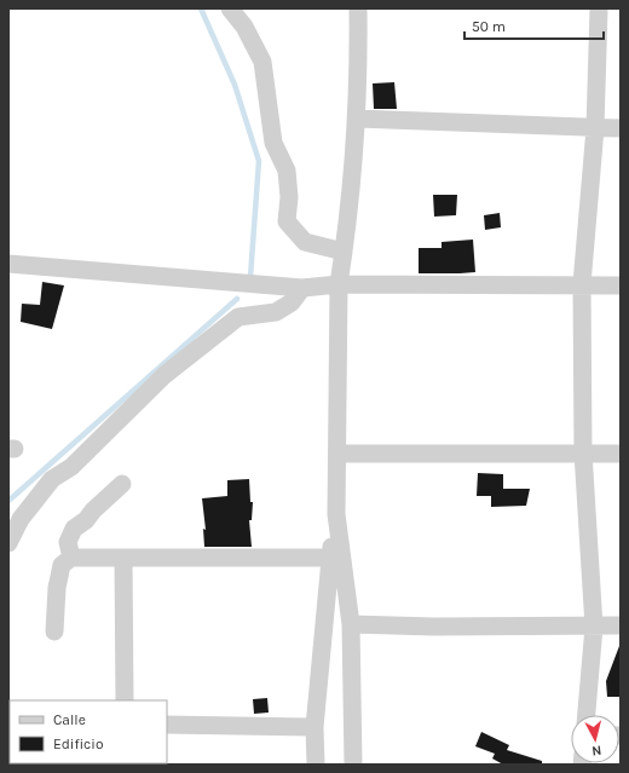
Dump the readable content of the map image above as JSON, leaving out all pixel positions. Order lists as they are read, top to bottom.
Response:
{
  "legend": ["Calle", "Edificio"],
  "scale_bar": "50 m",
  "north": "bottom"
}
